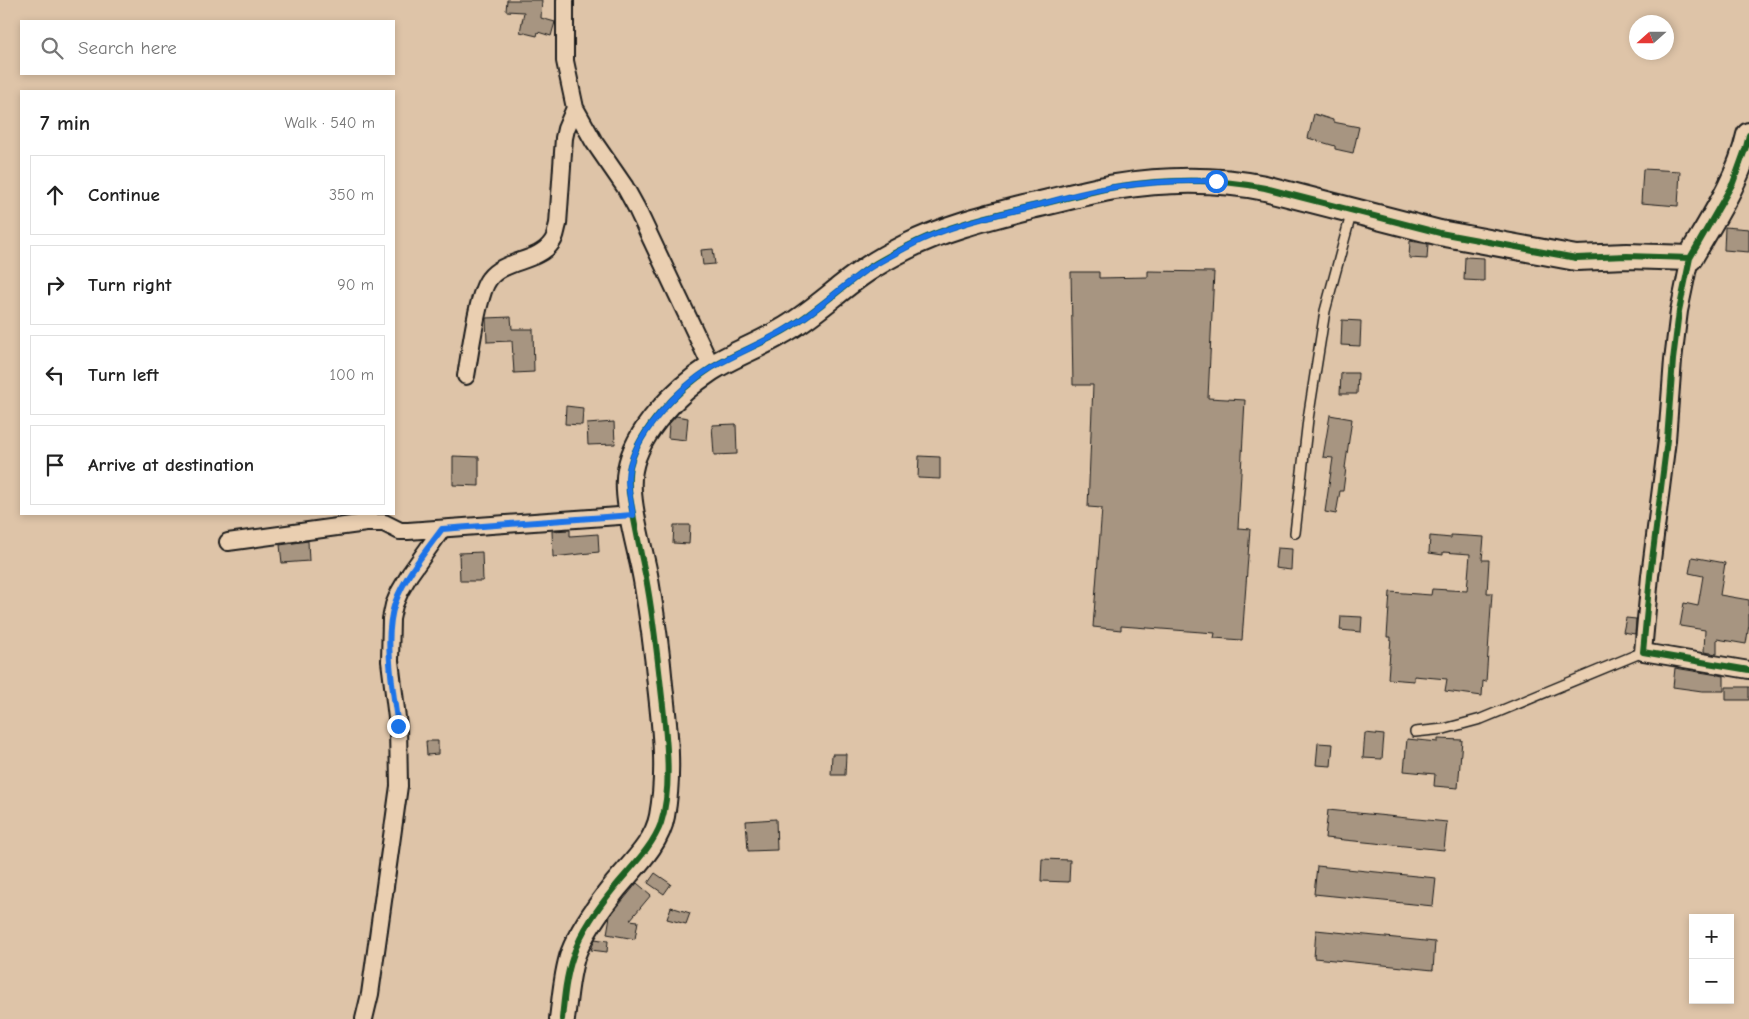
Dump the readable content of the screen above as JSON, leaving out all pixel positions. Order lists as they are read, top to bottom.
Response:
{
  "north": "left",
  "page": {
    "search": "Search here",
    "heading": ["7 min", "Walk · 540 m"],
    "list": [
      ["Continue", "350 m"],
      ["Turn right", "90 m"],
      ["Turn left", "100 m"],
      "Arrive at destination"
    ],
    "map_buttons": ["+", "−"]
  }
}
